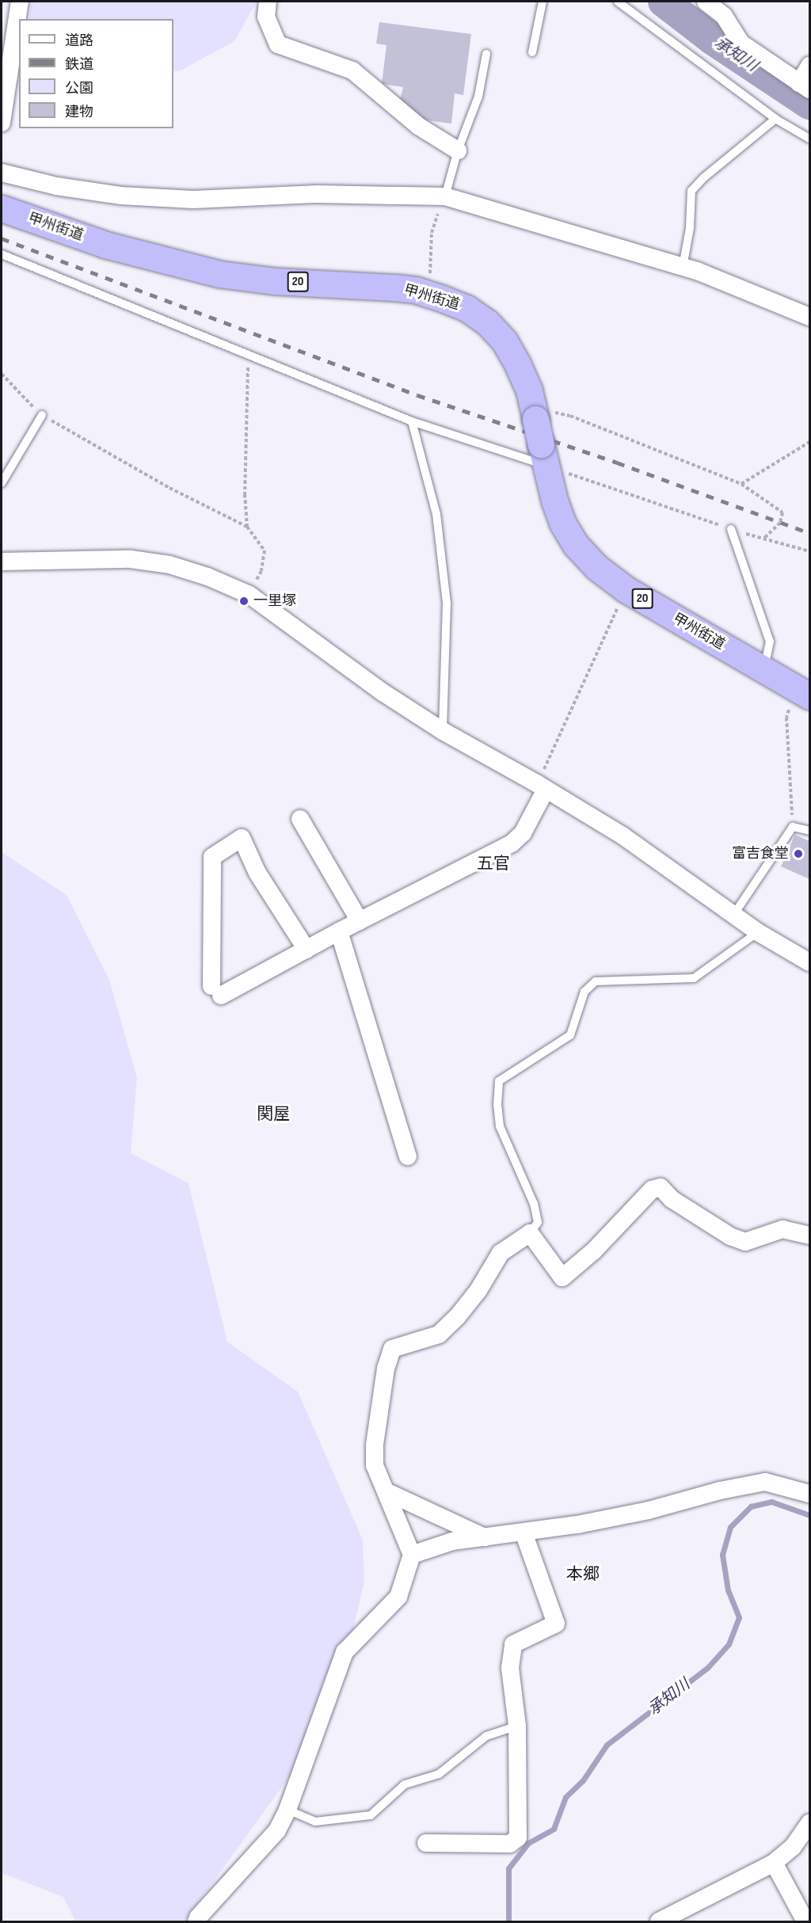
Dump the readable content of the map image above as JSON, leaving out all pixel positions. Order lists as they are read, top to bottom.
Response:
{
  "streets": {
    "highway": ["甲州街道", "20"]
  },
  "districts": ["五官", "関屋", "本郷"],
  "water": ["承知川"],
  "places": ["一里塚", "富吉食堂"],
  "legend": [
    "道路",
    "鉄道",
    "公園",
    "建物"
  ]
}
